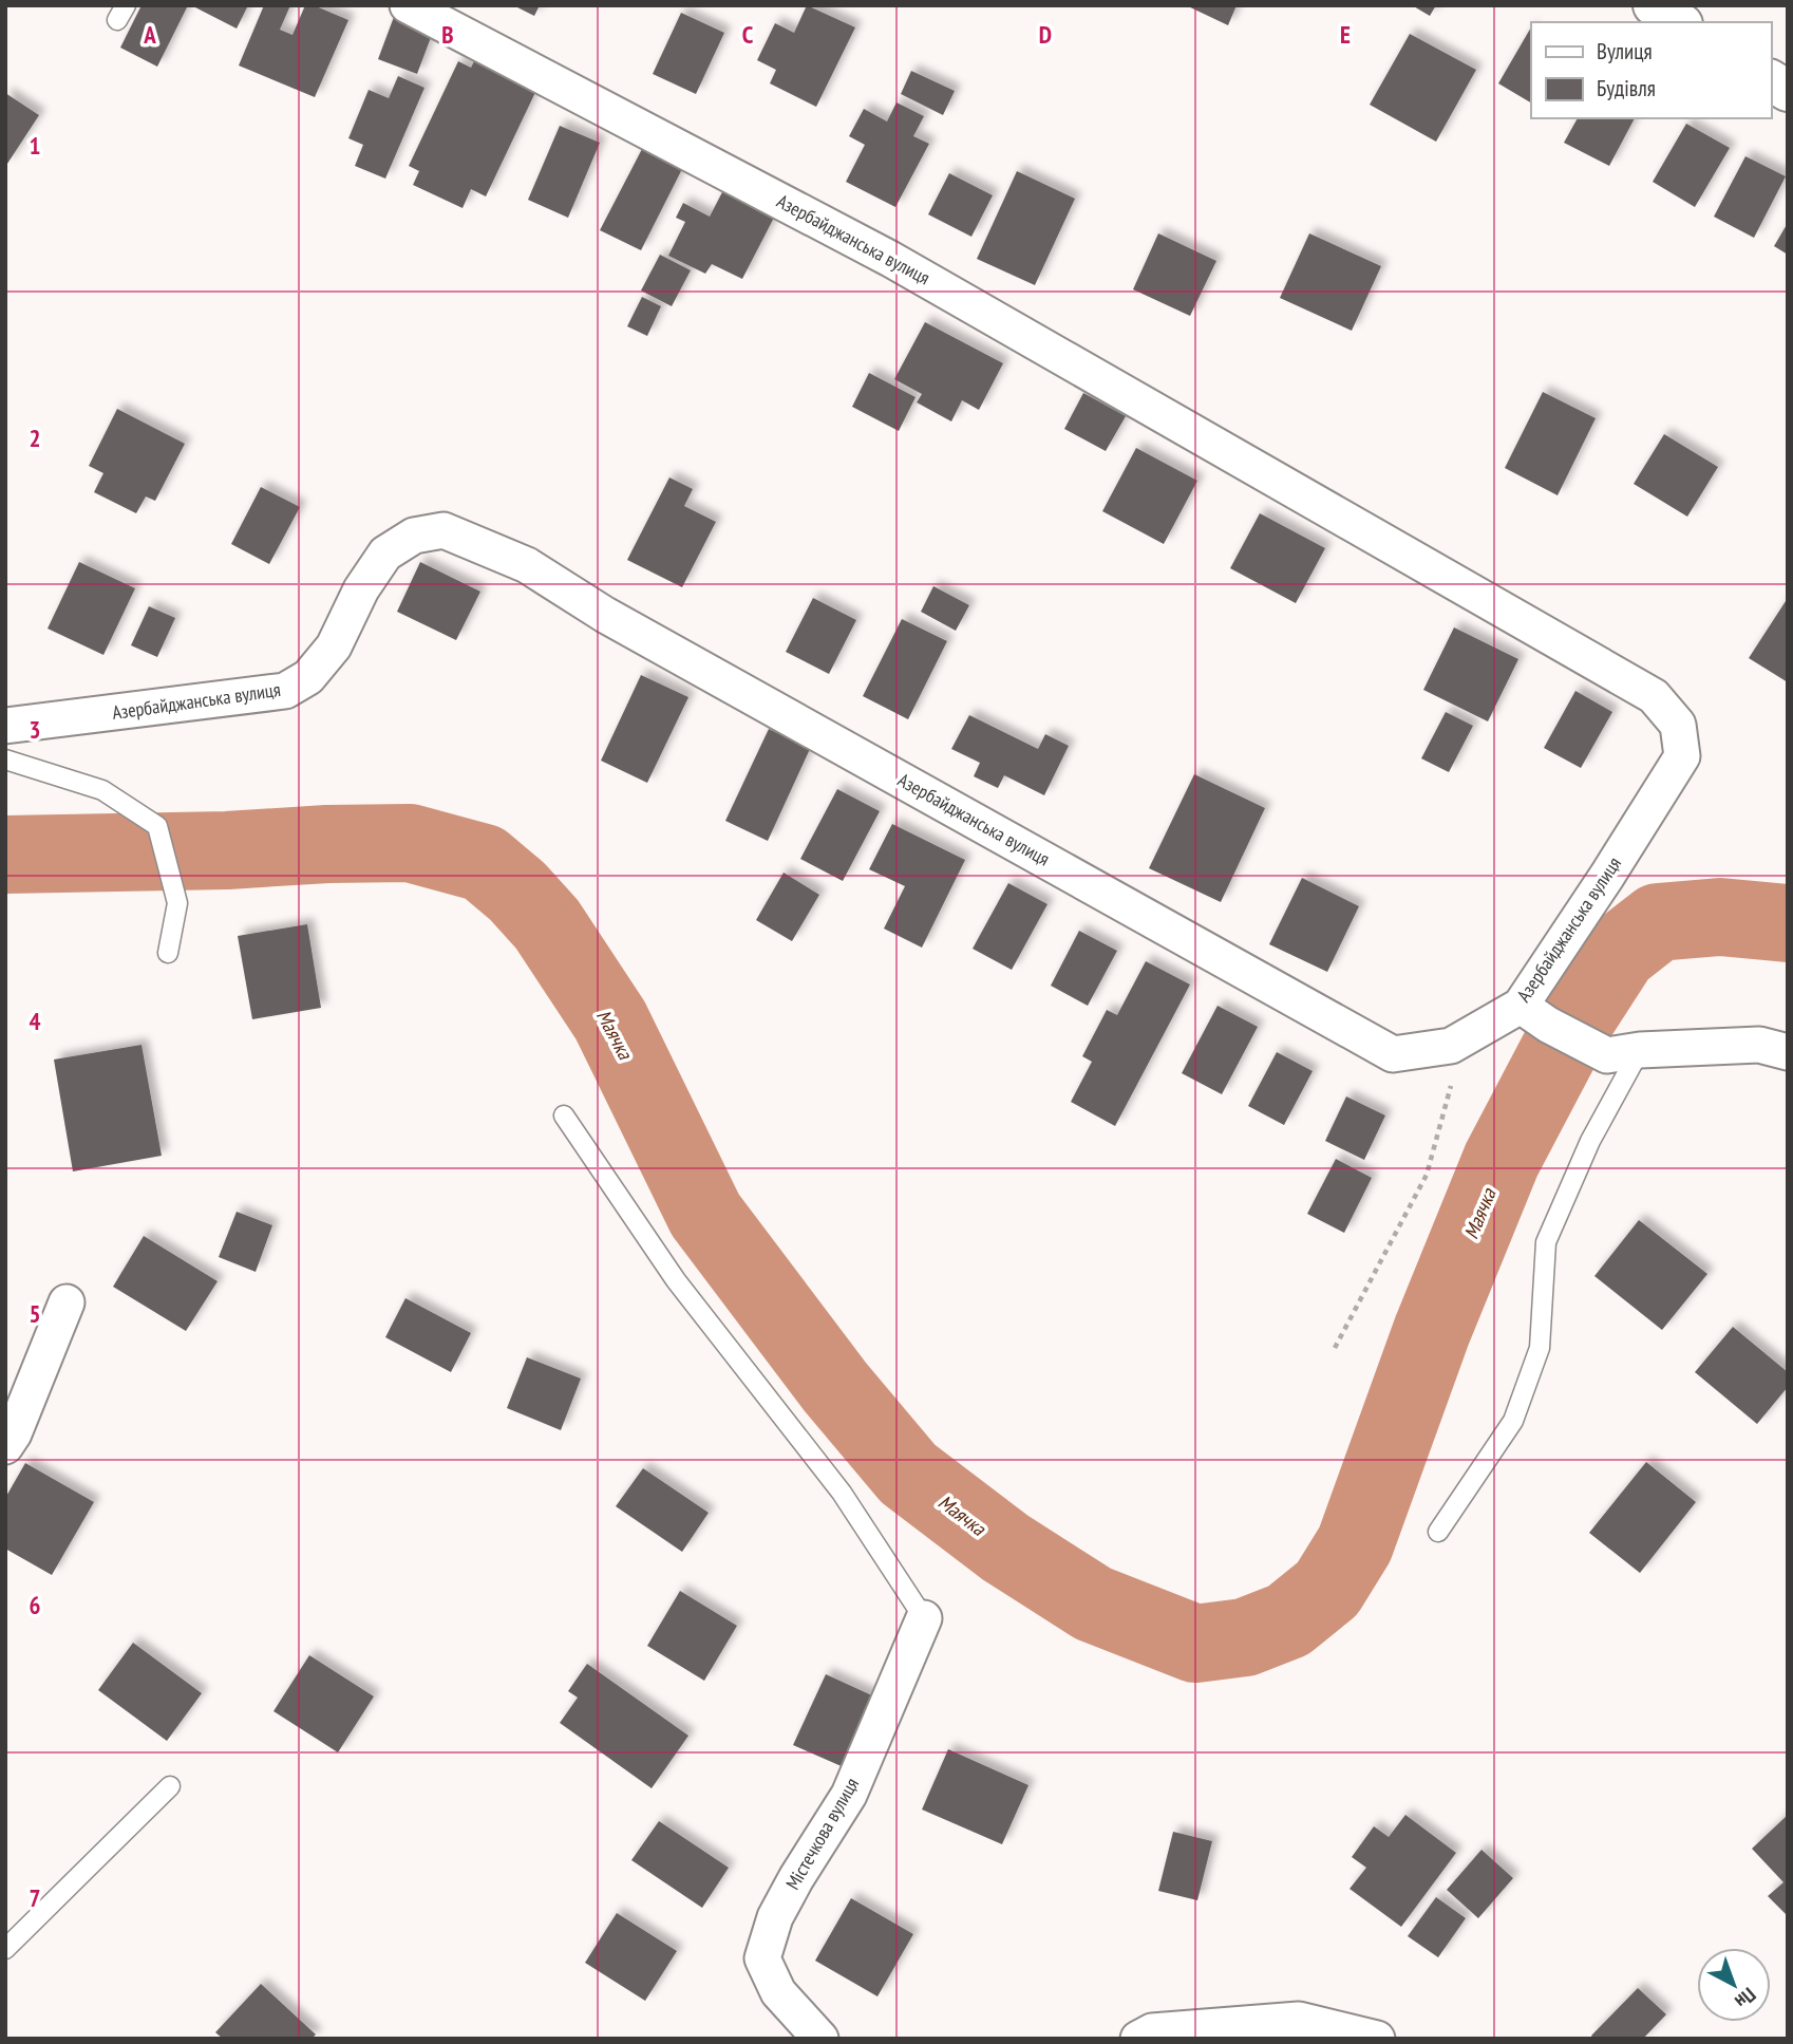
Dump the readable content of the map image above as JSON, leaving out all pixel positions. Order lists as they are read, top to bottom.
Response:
{
  "streets": {
    "street": ["Азербайджанська вулиця", "Містечкова вулиця"]
  },
  "water": ["Маячка"],
  "legend": ["Вулиця", "Будівля"],
  "north": "bottom right",
  "grid": {
    "columns": [
      "A",
      "B",
      "C",
      "D",
      "E"
    ],
    "rows": [
      "1",
      "2",
      "3",
      "4",
      "5",
      "6",
      "7"
    ]
  }
}
